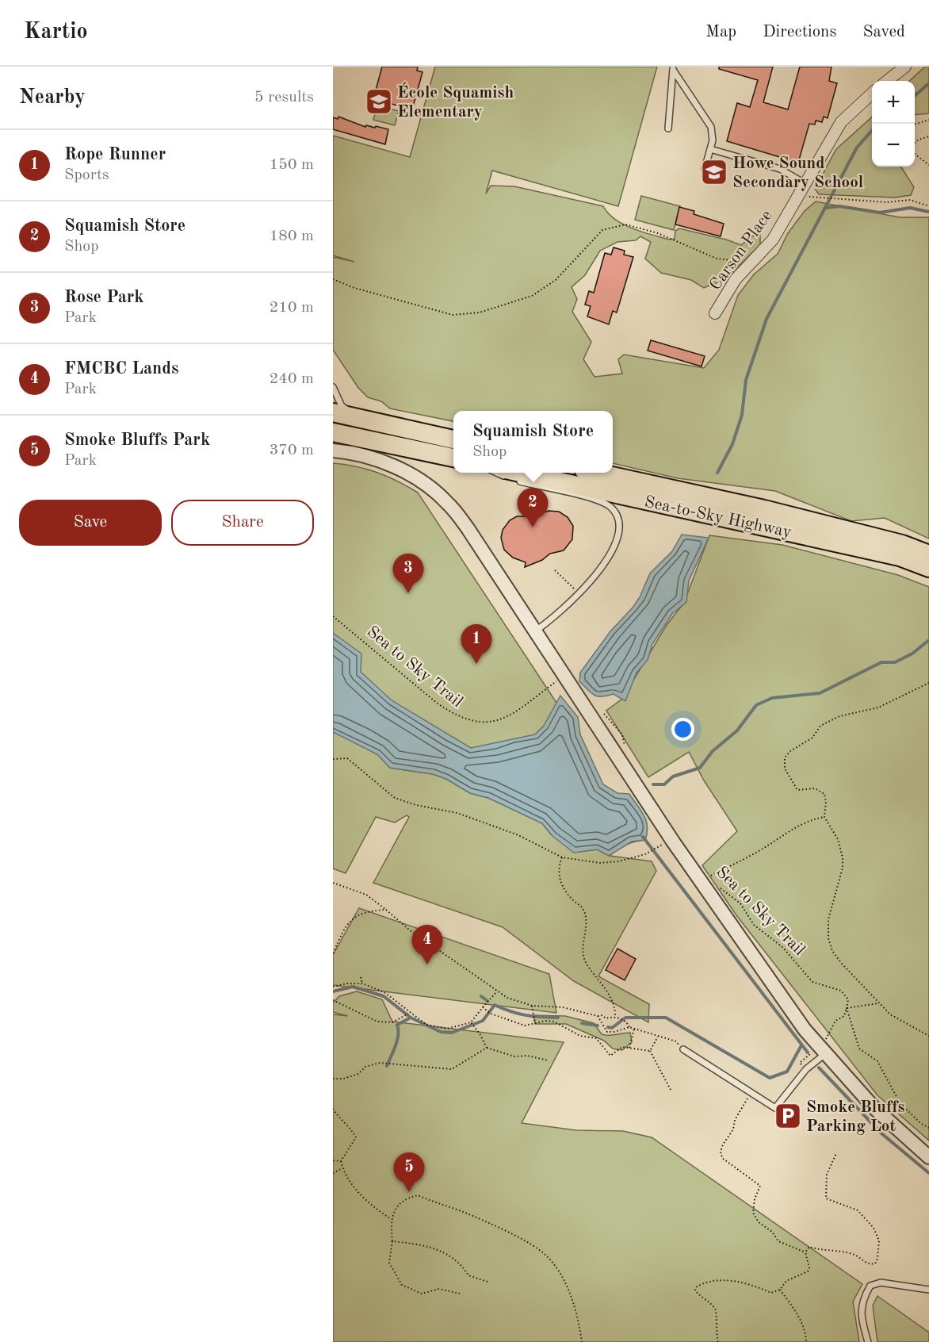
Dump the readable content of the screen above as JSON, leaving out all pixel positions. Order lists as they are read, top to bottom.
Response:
{
  "streets": {
    "highway": ["Sea-to-Sky Highway"],
    "street": ["Carson Place"],
    "path": ["Sea to Sky Trail"]
  },
  "places": {
    "school or university": ["École Squamish Elementary", "Howe Sound Secondary School"],
    "parking": ["Smoke Bluffs Parking Lot"]
  },
  "page": {
    "header": "Kartio",
    "nav": ["Map", "Directions", "Saved"],
    "heading": ["Nearby", "5 results"],
    "map_buttons": ["+", "−"],
    "list": [
      {
        "mark": "1",
        "name": "Rope Runner",
        "note": "Sports",
        "value": "150 m"
      },
      {
        "mark": "2",
        "name": "Squamish Store",
        "note": "Shop",
        "value": "180 m"
      },
      {
        "mark": "3",
        "name": "Rose Park",
        "note": "Park",
        "value": "210 m"
      },
      {
        "mark": "4",
        "name": "FMCBC Lands",
        "note": "Park",
        "value": "240 m"
      },
      {
        "mark": "5",
        "name": "Smoke Bluffs Park",
        "note": "Park",
        "value": "370 m"
      }
    ],
    "popup": ["Squamish Store", "Shop"],
    "buttons": ["Save", "Share"],
    "pins": [
      "2",
      "3",
      "1",
      "4",
      "5"
    ]
  }
}
